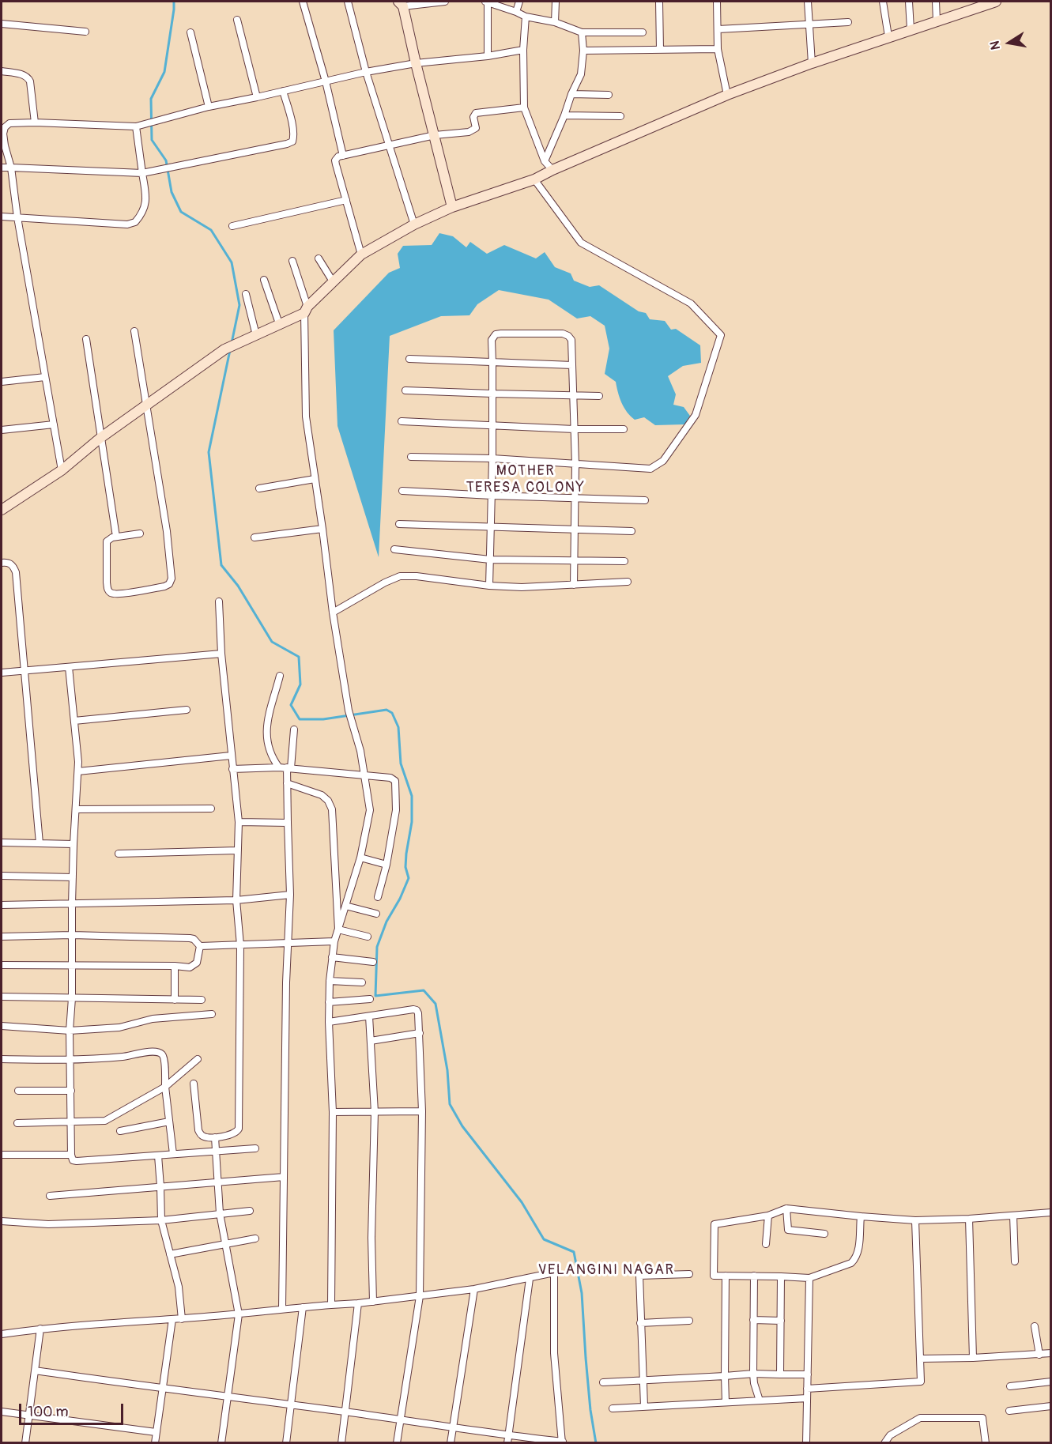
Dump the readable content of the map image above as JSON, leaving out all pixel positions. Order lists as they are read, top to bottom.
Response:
{
  "districts": ["MOTHER TERESA COLONY", "VELANGINI NAGAR"],
  "scale_bar": "100 m",
  "north": "left"
}
